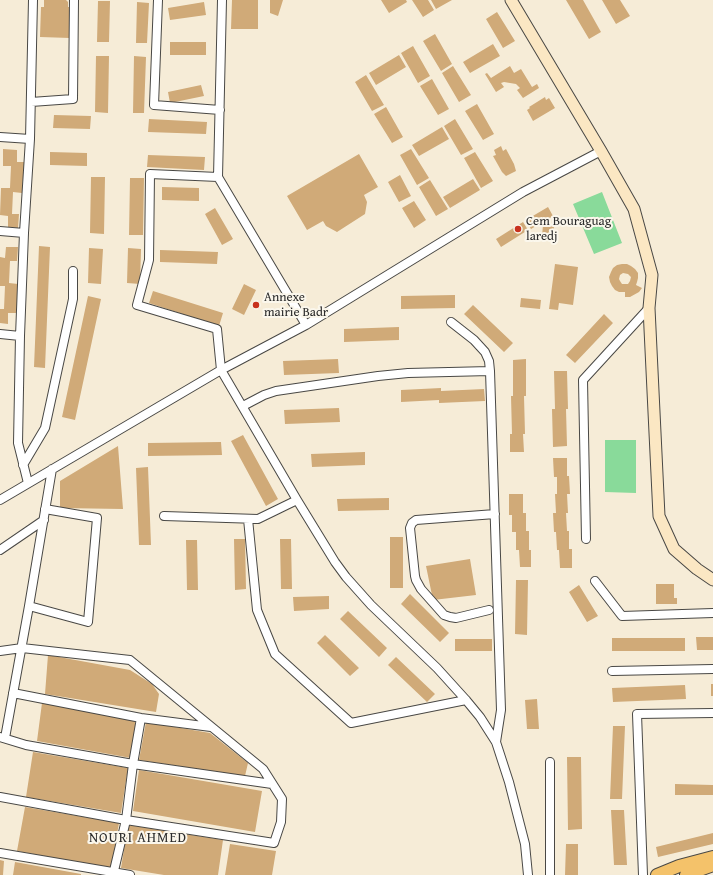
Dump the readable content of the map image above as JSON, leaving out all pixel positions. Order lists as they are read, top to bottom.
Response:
{
  "districts": ["NOURI AHMED"],
  "places": ["Cem Bouraguag laredj", "Annexe mairie Badr"]
}
